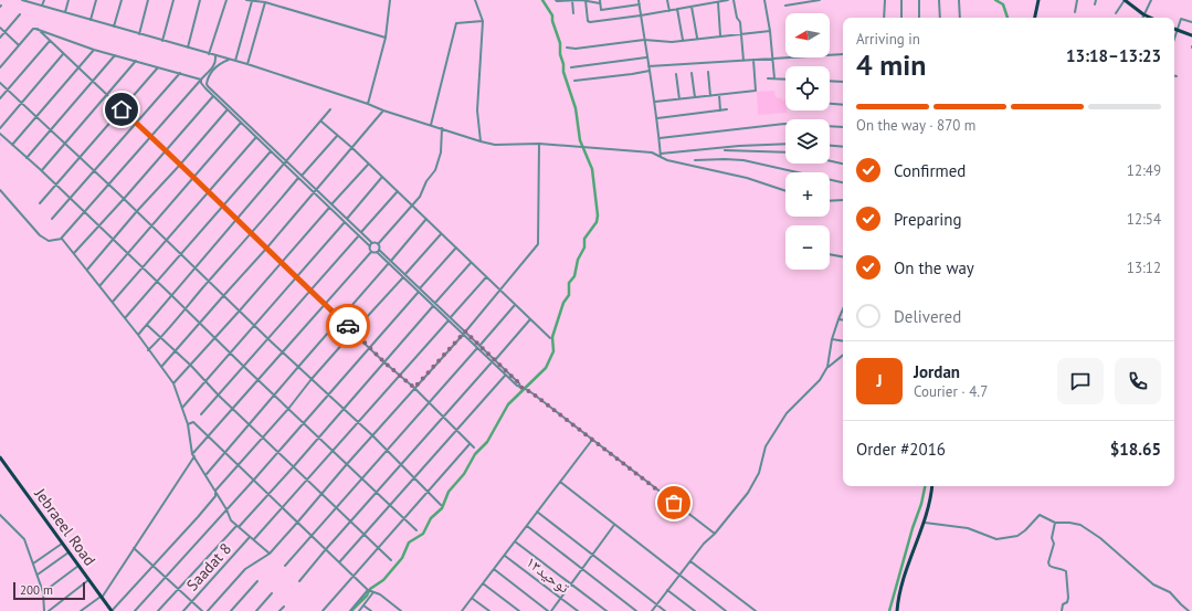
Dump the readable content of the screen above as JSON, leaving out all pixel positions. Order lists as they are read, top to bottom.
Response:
{
  "streets": {
    "main road": ["Jebraeel Road"],
    "street": ["Saadat 8", "توحید۱۳"]
  },
  "scale_bar": "200 m",
  "north": "left",
  "page": {
    "map_buttons": ["+", "−"],
    "heading": ["4 min", "Arriving in", "13:18–13:23"],
    "panel": [
      "Jordan",
      "Courier · 4.7",
      "Order #2016",
      "$18.65"
    ],
    "bar": "On the way · 870 m",
    "list": [
      ["Confirmed", "12:49"],
      ["Preparing", "12:54"],
      ["On the way", "13:12"],
      "Delivered"
    ],
    "round": "J",
    "scale": "200 m"
  }
}
